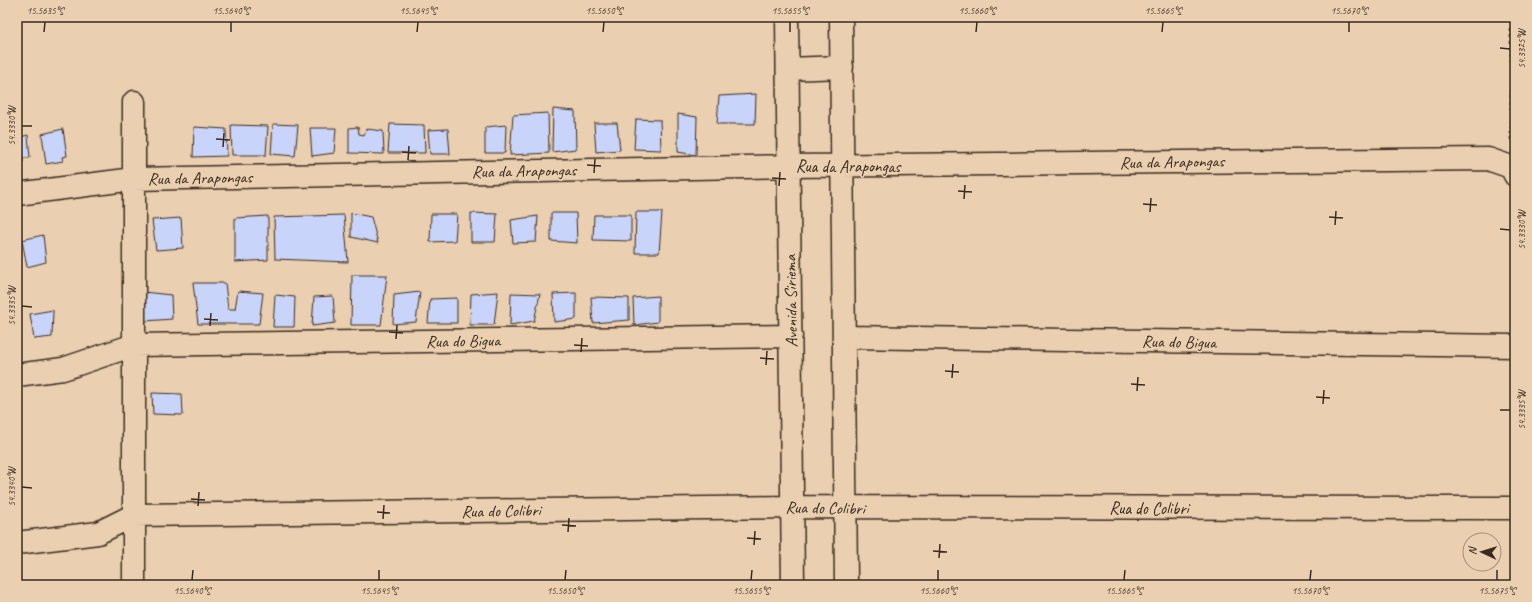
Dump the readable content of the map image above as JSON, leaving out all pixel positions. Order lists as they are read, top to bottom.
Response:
{
  "streets": {
    "street": [
      "Rua da Arapongas",
      "Avenida Siriema",
      "Rua do Bigua",
      "Rua do Colibri"
    ]
  },
  "crossings": [
    ["Rua da Arapongas", "Avenida Siriema"],
    ["Avenida Siriema", "Rua do Bigua"],
    ["Avenida Siriema", "Rua do Colibri"]
  ],
  "north": "left",
  "coordinates": [
    "15.5635°S",
    "15.5640°S",
    "15.5645°S",
    "15.5650°S",
    "15.5655°S",
    "15.5660°S",
    "15.5665°S",
    "15.5670°S",
    "54.3325°W",
    "54.3330°W",
    "54.3335°W",
    "54.3340°W",
    "15.5675°S"
  ]
}
